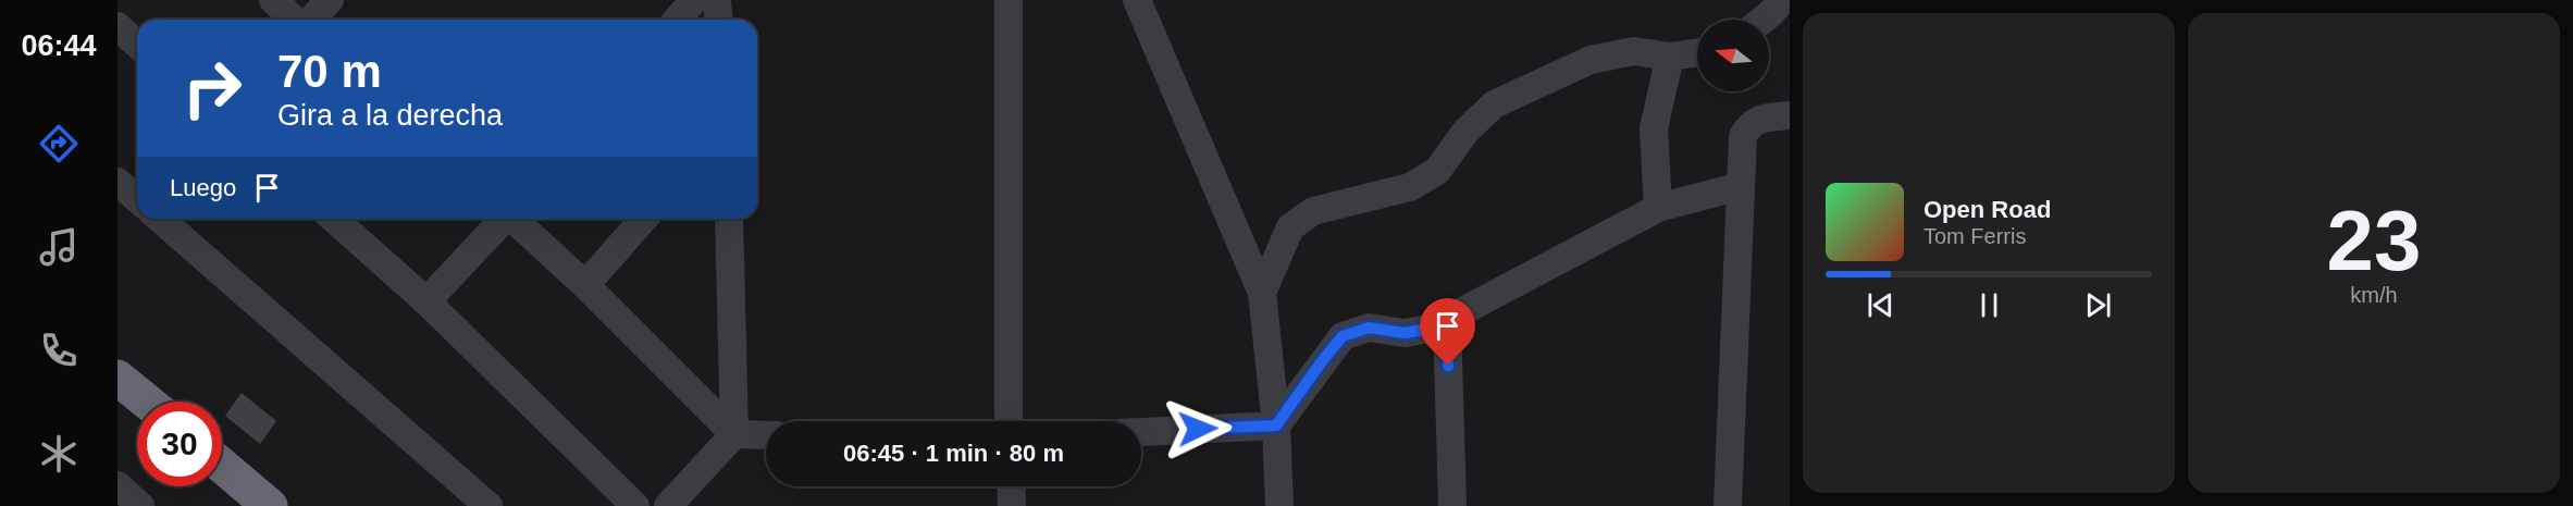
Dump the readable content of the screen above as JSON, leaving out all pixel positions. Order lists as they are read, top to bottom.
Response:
{
  "north": "left",
  "page": {
    "tabs": "06:44",
    "tile": ["23", "km/h"],
    "turn": ["70 m", "Gira a la derecha"],
    "then": "Luego",
    "song": ["Open Road", "Tom Ferris"],
    "limit": "30",
    "trip": "06:45 · 1 min · 80 m"
  }
}
